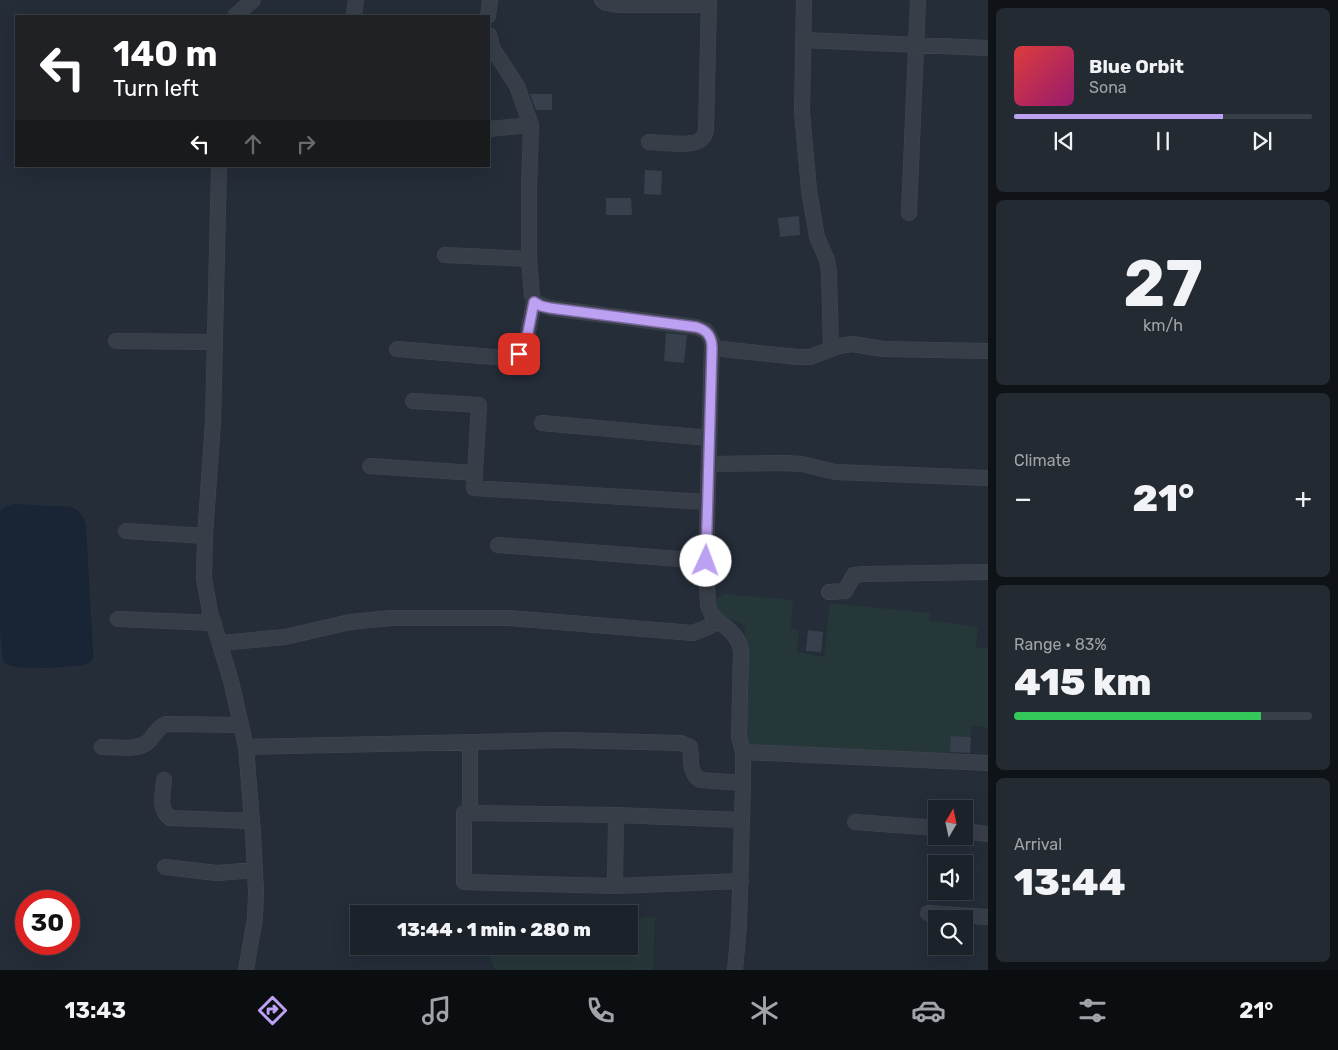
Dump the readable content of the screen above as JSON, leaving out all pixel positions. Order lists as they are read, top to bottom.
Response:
{
  "north": "top",
  "page": {
    "turn": ["140 m", "Turn left"],
    "song": ["Blue Orbit", "Sona"],
    "tile": [
      ["27", "km/h"],
      "Climate",
      ["Range · 83%", "415 km"],
      ["Arrival", "13:44"]
    ],
    "heat": ["−", "21°", "+"],
    "limit": "30",
    "trip": "13:44 · 1 min · 280 m",
    "tabs": ["13:43", "21°"]
  }
}
